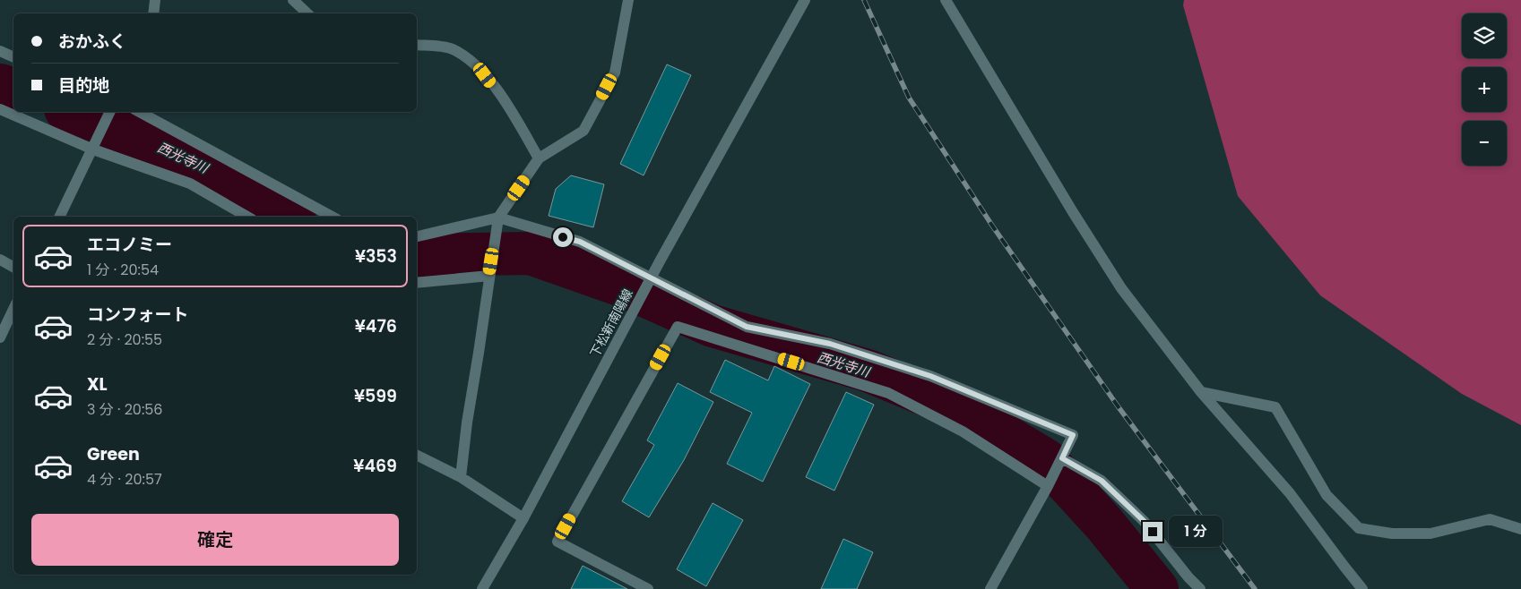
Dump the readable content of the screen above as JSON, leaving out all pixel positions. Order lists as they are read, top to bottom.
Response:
{
  "streets": {
    "street": ["下松新南陽線"]
  },
  "water": ["西光寺川"],
  "page": {
    "map_buttons": ["+", "−"],
    "banner": ["おかふく", "目的地"],
    "list": [
      {
        "name": "エコノミー",
        "note": "1 分 · 20:54",
        "value": "¥353"
      },
      {
        "name": "コンフォート",
        "note": "2 分 · 20:55",
        "value": "¥476"
      },
      {
        "name": "XL",
        "note": "3 分 · 20:56",
        "value": "¥599"
      },
      {
        "name": "Green",
        "note": "4 分 · 20:57",
        "value": "¥469"
      }
    ],
    "buttons": "確定",
    "bubble": "1 分"
  }
}
